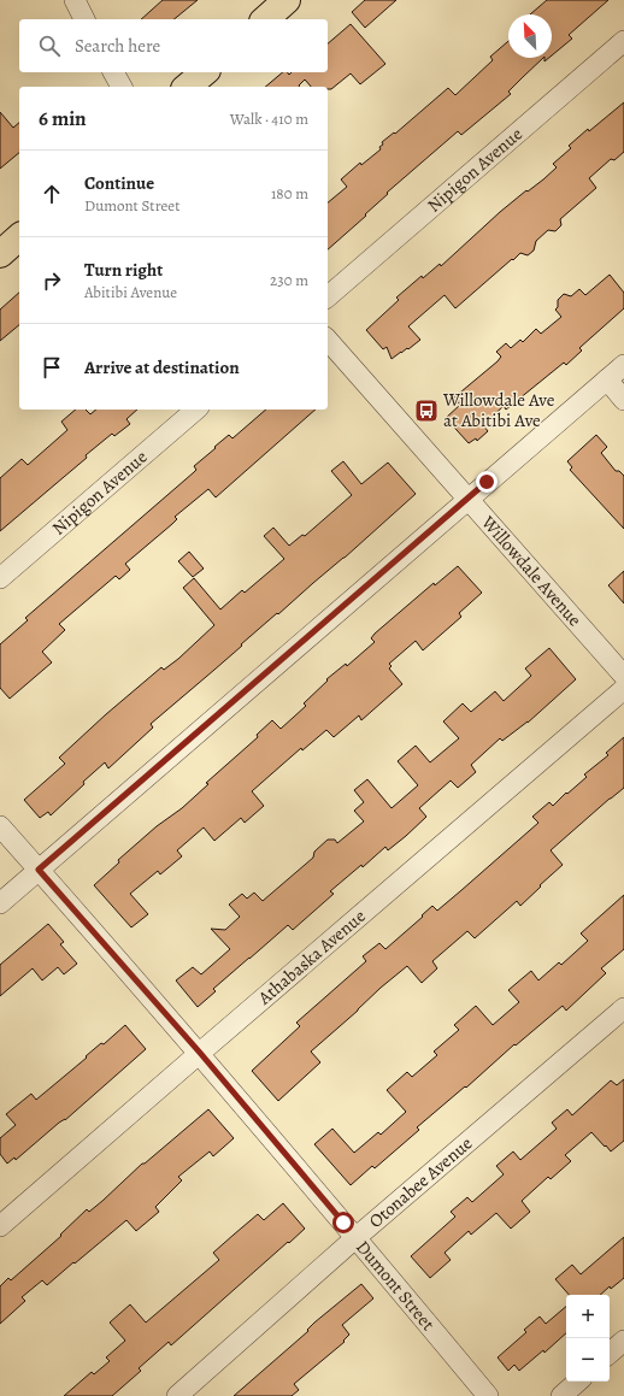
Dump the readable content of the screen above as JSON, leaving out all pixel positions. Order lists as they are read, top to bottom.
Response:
{
  "streets": {
    "street": [
      "Nipigon Avenue",
      "Willowdale Avenue",
      "Athabaska Avenue",
      "Otonabee Avenue",
      "Dumont Street"
    ]
  },
  "crossings": [
    ["Athabaska Avenue", "Dumont Street"],
    ["Otonabee Avenue", "Dumont Street"]
  ],
  "places": {
    "bus stop": ["Willowdale Ave at Abitibi Ave"]
  },
  "north": "top left",
  "page": {
    "search": "Search here",
    "heading": ["6 min", "Walk · 410 m"],
    "list": [
      ["Continue", "Dumont Street", "180 m"],
      ["Turn right", "Abitibi Avenue", "230 m"],
      "Arrive at destination"
    ],
    "map_buttons": ["+", "−"]
  }
}
